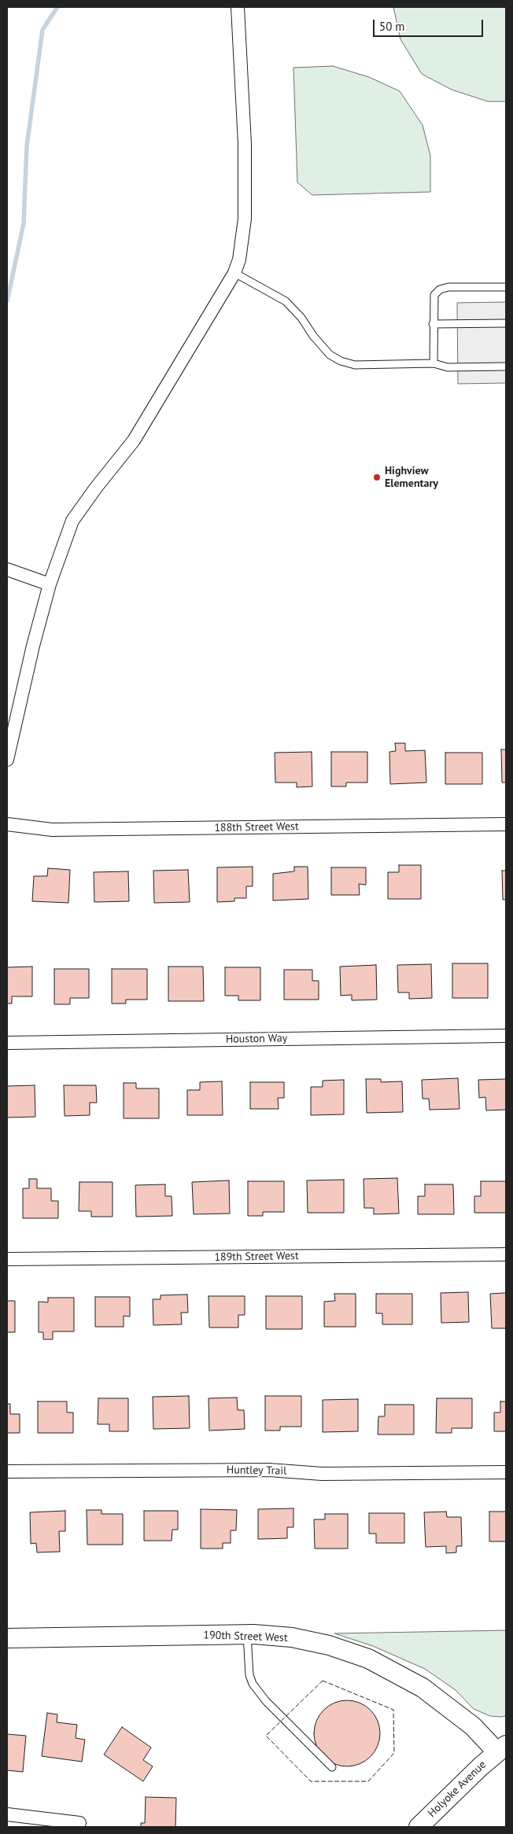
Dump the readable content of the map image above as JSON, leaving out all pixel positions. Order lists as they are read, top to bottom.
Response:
{
  "streets": {
    "street": [
      "188th Street West",
      "Houston Way",
      "189th Street West",
      "Huntley Trail",
      "190th Street West",
      "Holyoke Avenue"
    ]
  },
  "crossings": [
    ["190th Street West", "Holyoke Avenue"]
  ],
  "places": ["Highview Elementary"],
  "scale_bar": "50 m"
}
